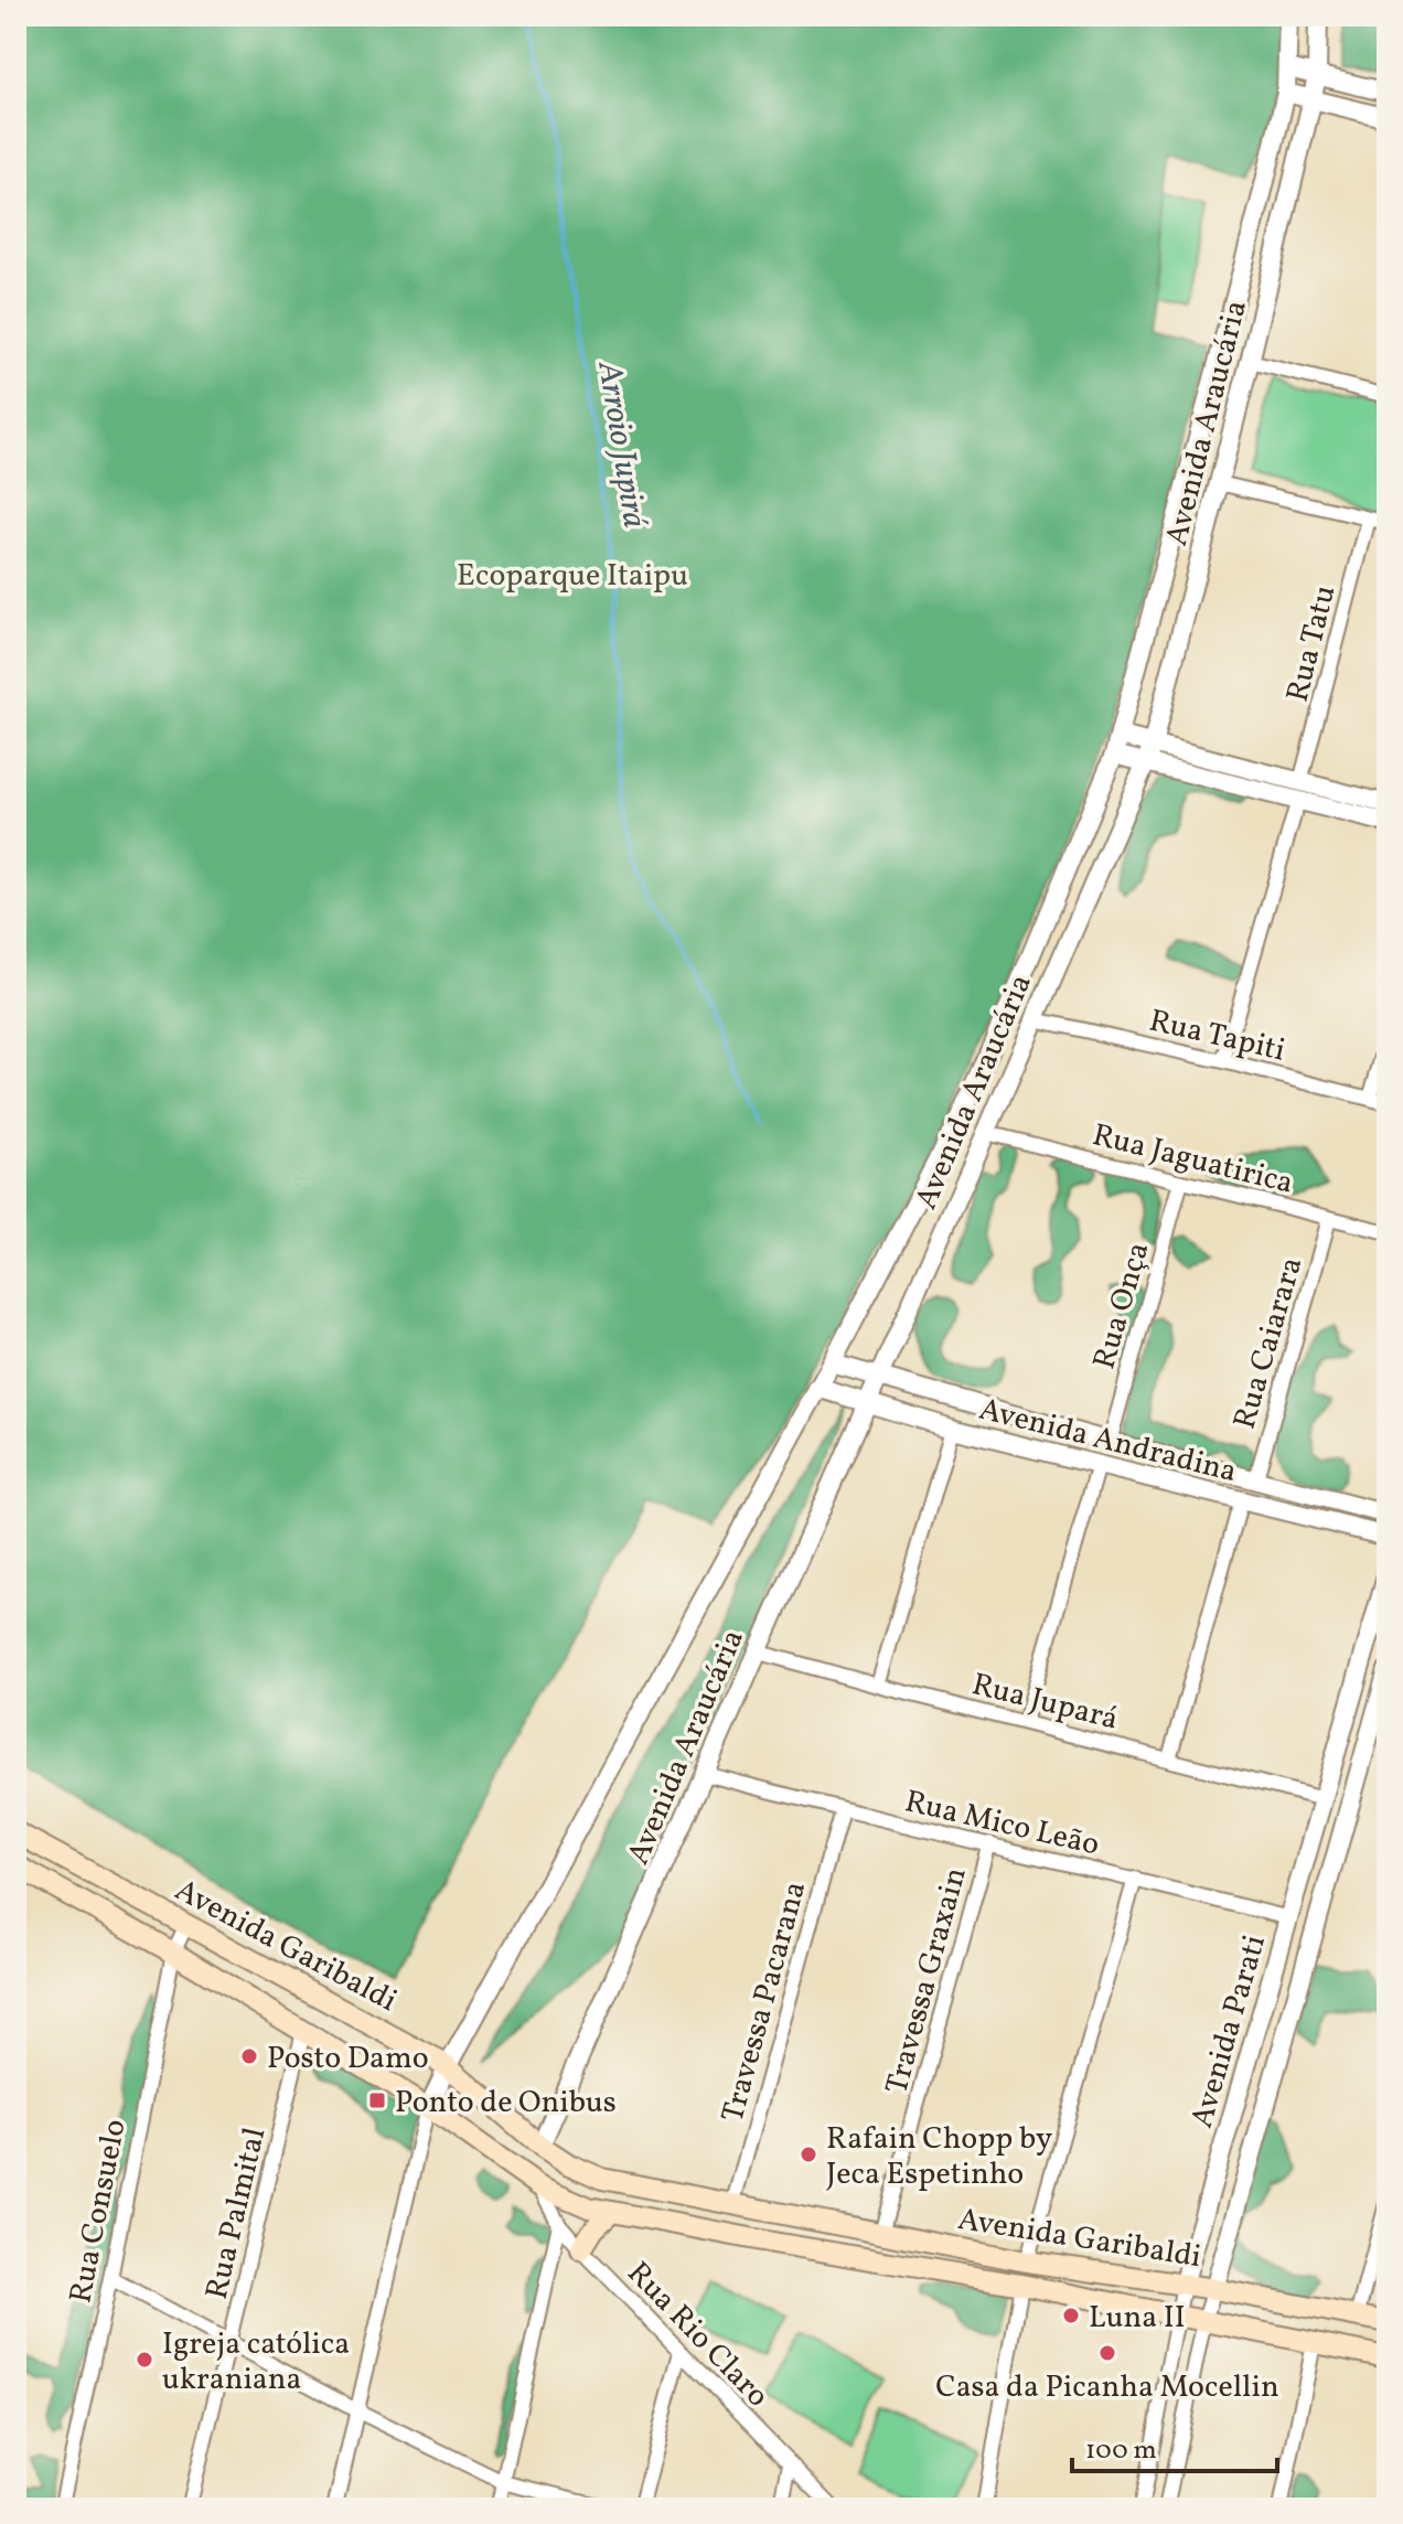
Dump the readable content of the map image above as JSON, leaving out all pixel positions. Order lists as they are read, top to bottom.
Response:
{
  "streets": {
    "main road": ["Avenida Garibaldi"],
    "street": [
      "Avenida Araucária",
      "Rua Tatu",
      "Rua Tapiti",
      "Rua Jaguatirica",
      "Rua Onça",
      "Rua Caiarara",
      "Avenida Andradina",
      "Rua Jupará",
      "Rua Mico Leão",
      "Travessa Graxain",
      "Travessa Pacarana",
      "Avenida Parati",
      "Rua Consuelo",
      "Rua Palmital",
      "Rua Rio Claro"
    ]
  },
  "crossings": [
    ["Avenida Araucária", "Rua Tapiti"],
    ["Avenida Araucária", "Rua Jaguatirica"],
    ["Avenida Araucária", "Avenida Andradina"],
    ["Avenida Araucária", "Rua Jupará"],
    ["Avenida Araucária", "Rua Mico Leão"],
    ["Avenida Araucária", "Avenida Garibaldi"],
    ["Rua Tatu", "Rua Tapiti"],
    ["Rua Jaguatirica", "Rua Onça"],
    ["Rua Jaguatirica", "Rua Caiarara"],
    ["Rua Onça", "Avenida Andradina"],
    ["Rua Caiarara", "Avenida Andradina"],
    ["Rua Jupará", "Avenida Parati"],
    ["Rua Mico Leão", "Travessa Graxain"],
    ["Rua Mico Leão", "Travessa Pacarana"],
    ["Rua Mico Leão", "Avenida Parati"],
    ["Avenida Garibaldi", "Travessa Graxain"],
    ["Avenida Garibaldi", "Travessa Pacarana"],
    ["Avenida Garibaldi", "Avenida Parati"],
    ["Avenida Garibaldi", "Rua Consuelo"],
    ["Avenida Garibaldi", "Rua Palmital"],
    ["Avenida Garibaldi", "Rua Rio Claro"]
  ],
  "water": ["Arroio Jupirá"],
  "parks": ["Ecoparque Itaipu"],
  "places": {
    "other": [
      "Posto Damo",
      "Rafain Chopp by Jeca Espetinho",
      "Luna II",
      "Casa da Picanha Mocellin",
      "Igreja católica ukraniana"
    ],
    "transit": ["Ponto de Onibus"]
  },
  "scale_bar": "100 m"
}
